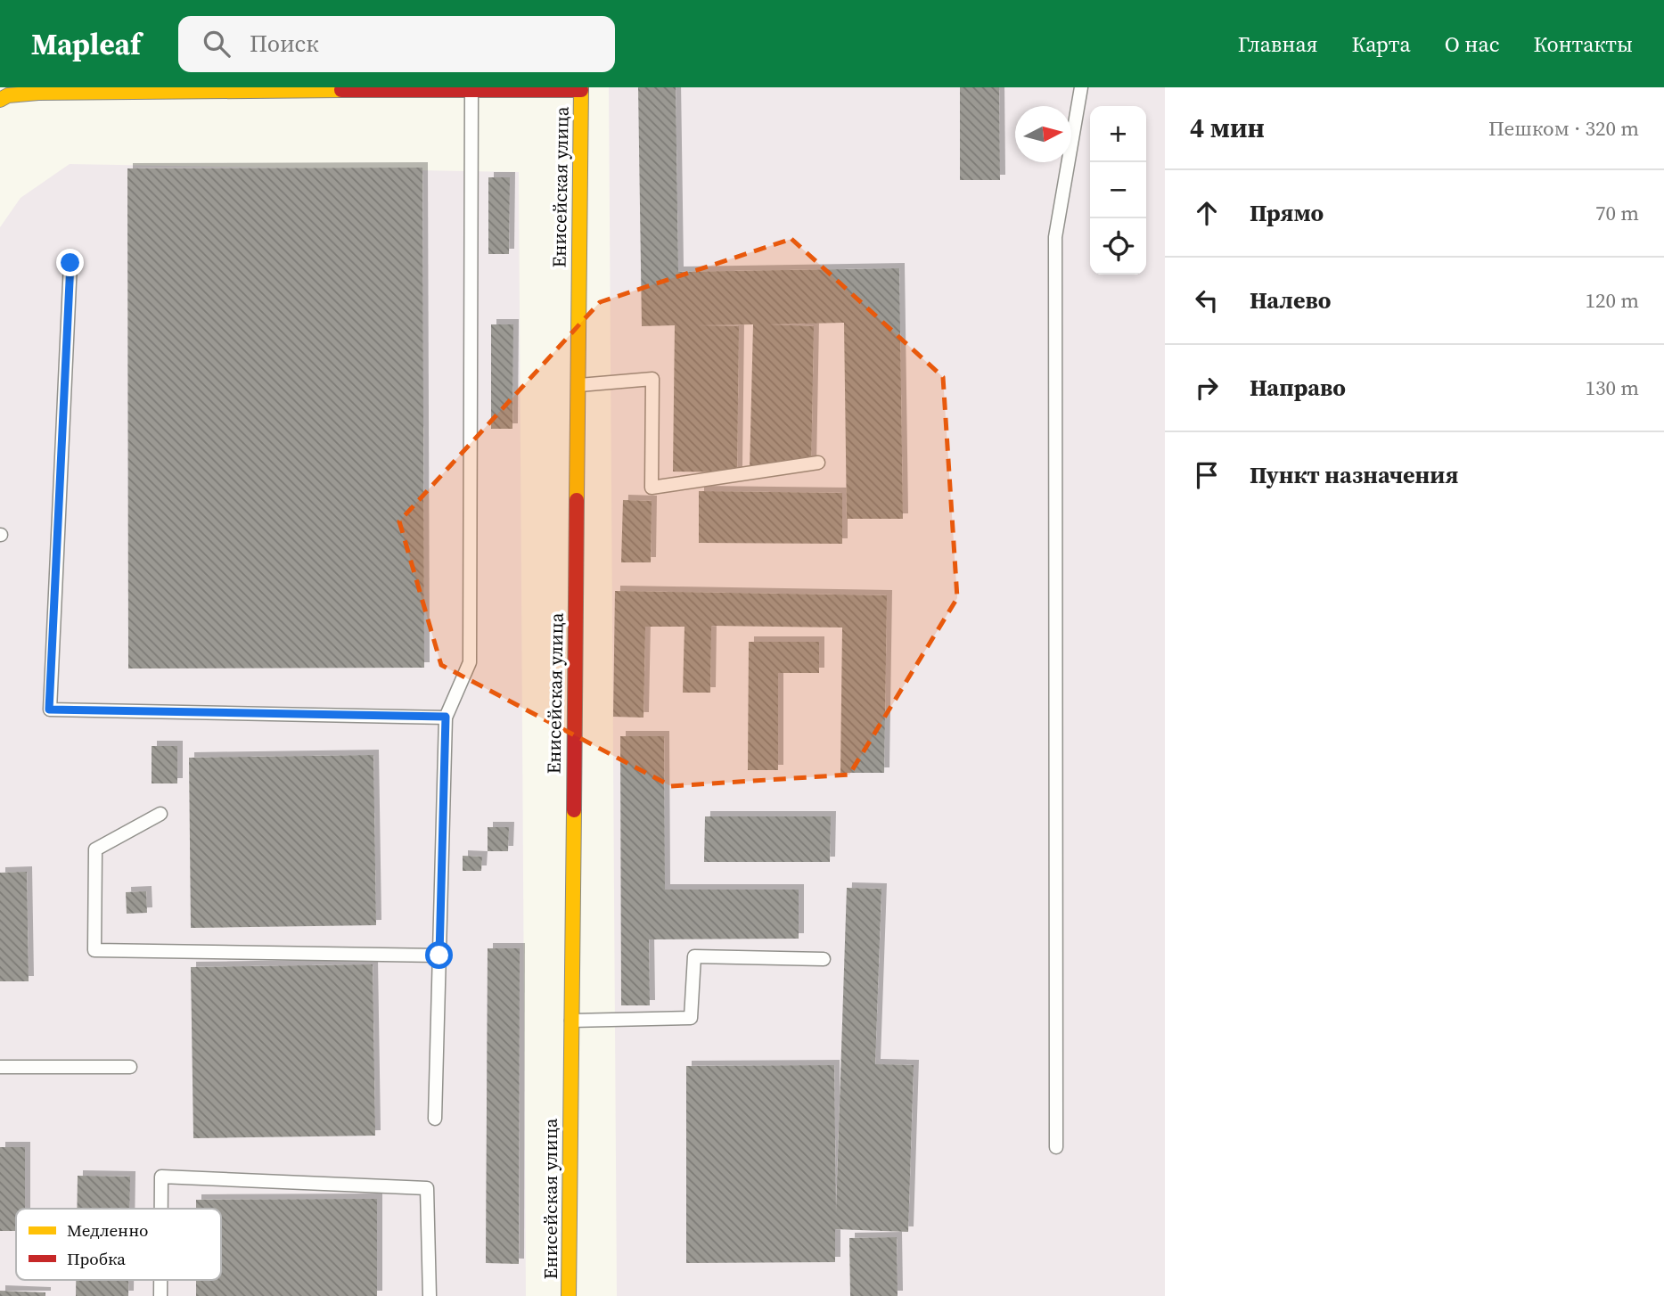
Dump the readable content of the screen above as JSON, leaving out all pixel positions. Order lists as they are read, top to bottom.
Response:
{
  "streets": {
    "street": ["Енисейская улица"]
  },
  "legend": ["Медленно", "Пробка"],
  "north": "right",
  "page": {
    "header": "Mapleaf",
    "search": "Поиск",
    "nav": [
      "Главная",
      "Карта",
      "О нас",
      "Контакты"
    ],
    "heading": ["4 мин", "Пешком · 320 m"],
    "map_buttons": ["+", "−"],
    "list": [
      ["Прямо", "70 m"],
      ["Налево", "120 m"],
      ["Направо", "130 m"],
      "Пункт назначения"
    ]
  }
}
